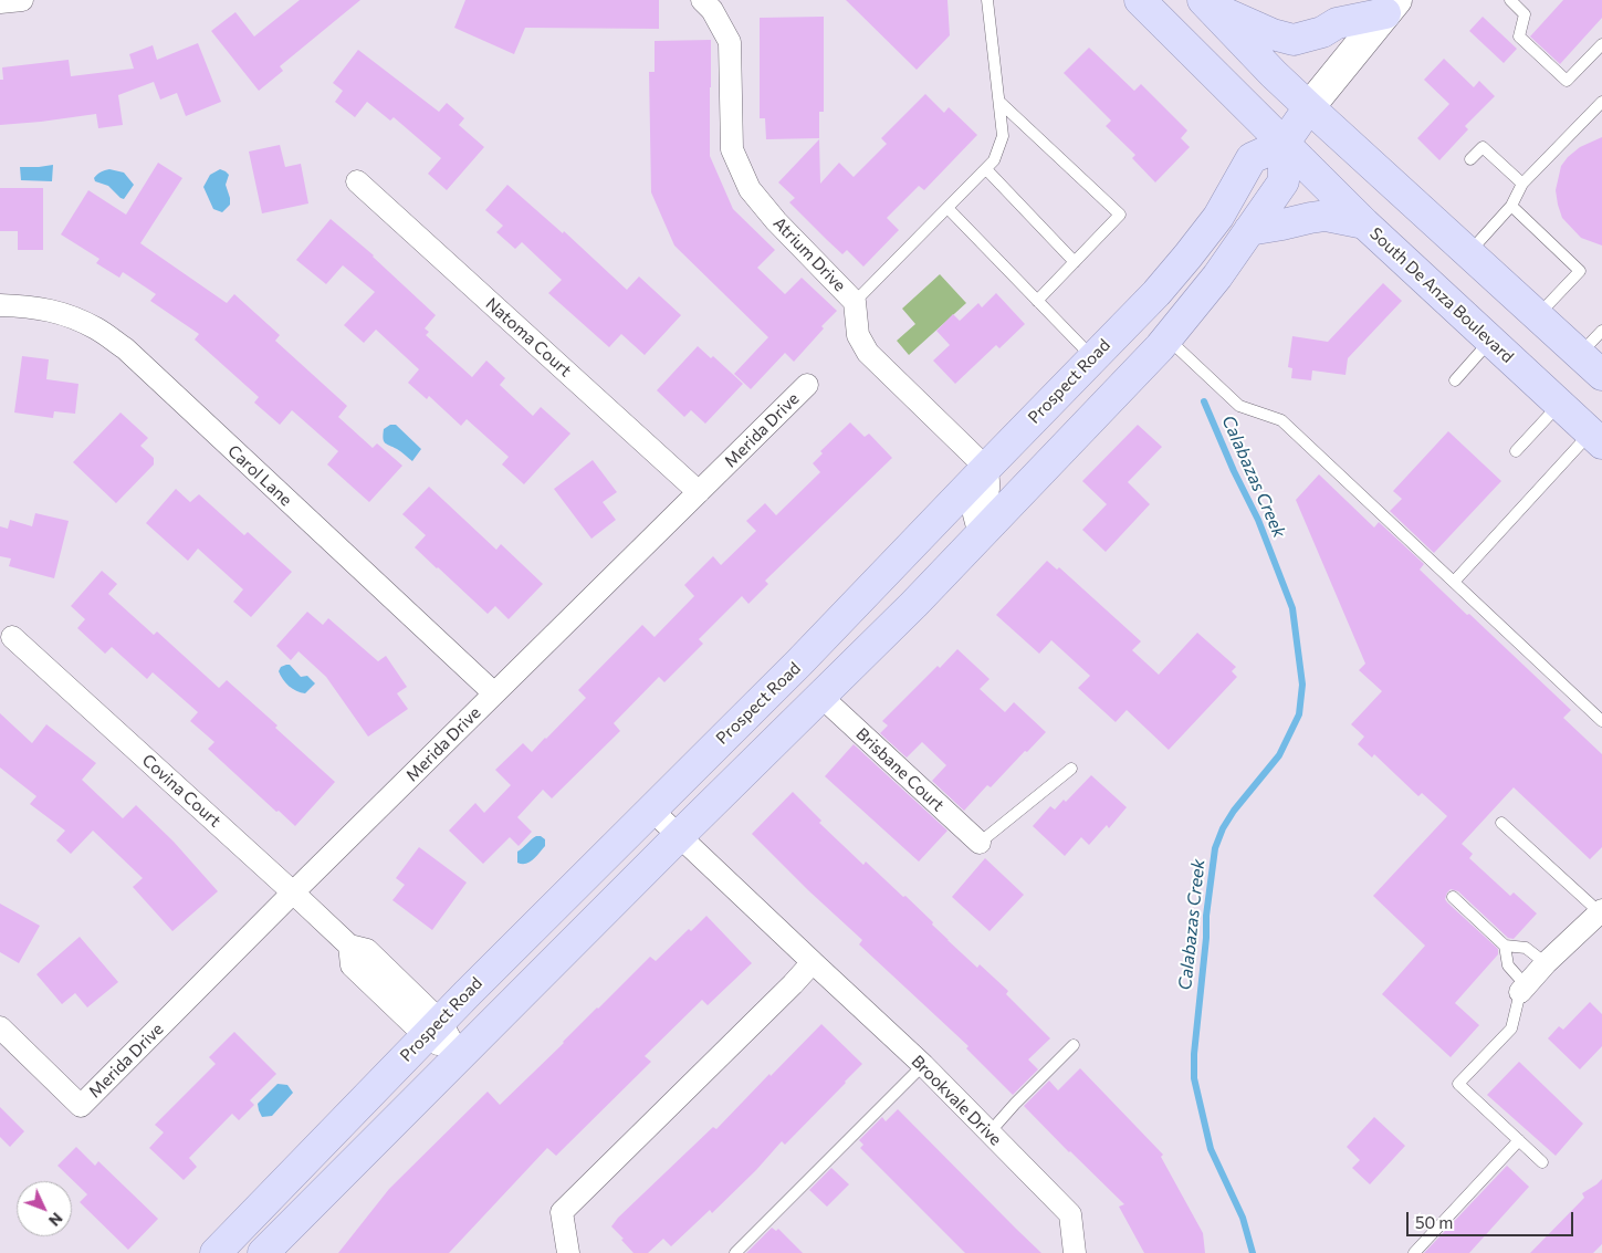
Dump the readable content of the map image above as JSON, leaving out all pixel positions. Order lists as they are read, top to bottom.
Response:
{
  "streets": {
    "main road": ["South De Anza Boulevard", "Prospect Road"],
    "street": [
      "Atrium Drive",
      "Natoma Court",
      "Merida Drive",
      "Carol Lane",
      "Brisbane Court",
      "Covina Court",
      "Brookvale Drive"
    ]
  },
  "crossings": [
    ["Atrium Drive", "Prospect Road"],
    ["South De Anza Boulevard", "Prospect Road"],
    ["Natoma Court", "Merida Drive"],
    ["Prospect Road", "Covina Court"],
    ["Prospect Road", "Brookvale Drive"],
    ["Merida Drive", "Carol Lane"],
    ["Merida Drive", "Covina Court"]
  ],
  "water": ["Calabazas Creek"],
  "scale_bar": "50 m",
  "north": "bottom right"
}
